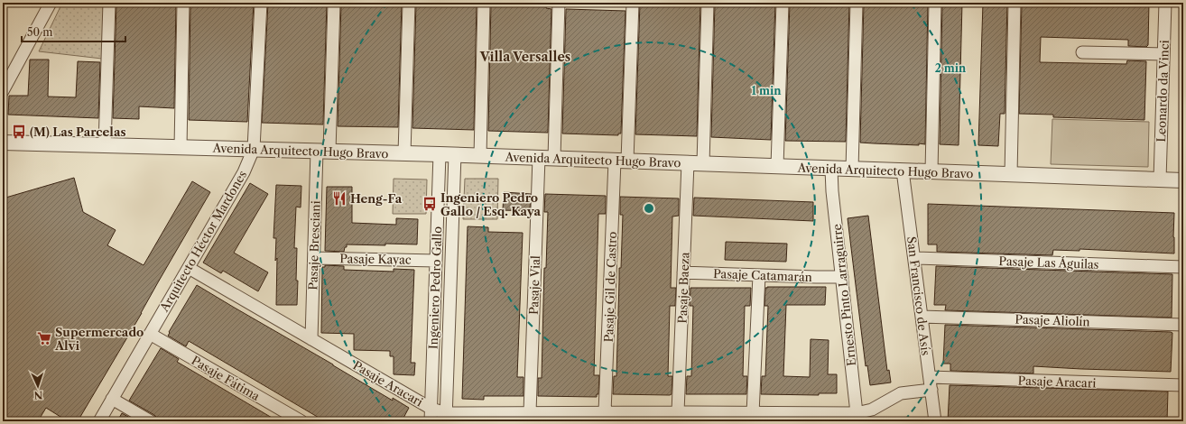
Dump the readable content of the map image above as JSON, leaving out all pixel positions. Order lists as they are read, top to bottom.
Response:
{
  "streets": {
    "street": [
      "Leonardo da Vinci",
      "Avenida Arquitecto Hugo Bravo",
      "Arquitecto Héctor Mardones",
      "Pasaje Bresciani",
      "Pasaje Kayac",
      "Pasaje Las Águilas",
      "Pasaje Catamarán",
      "Pasaje Vial",
      "Pasaje Gil de Castro",
      "Ingeniero Pedro Gallo",
      "Pasaje Baeza",
      "Ernesto Pinto Larraguirre",
      "San Francisco de Asís",
      "Pasaje Aliolín",
      "Pasaje Fátima",
      "Pasaje Aracari"
    ]
  },
  "crossings": [
    ["Leonardo da Vinci", "Avenida Arquitecto Hugo Bravo"],
    ["Avenida Arquitecto Hugo Bravo", "Arquitecto Héctor Mardones"],
    ["Avenida Arquitecto Hugo Bravo", "Pasaje Bresciani"],
    ["Avenida Arquitecto Hugo Bravo", "Pasaje Vial"],
    ["Avenida Arquitecto Hugo Bravo", "Pasaje Gil de Castro"],
    ["Avenida Arquitecto Hugo Bravo", "Ingeniero Pedro Gallo"],
    ["Avenida Arquitecto Hugo Bravo", "Pasaje Baeza"],
    ["Avenida Arquitecto Hugo Bravo", "Ernesto Pinto Larraguirre"],
    ["Avenida Arquitecto Hugo Bravo", "San Francisco de Asís"],
    ["Arquitecto Héctor Mardones", "Pasaje Fátima"],
    ["Arquitecto Héctor Mardones", "Pasaje Aracari"],
    ["Pasaje Bresciani", "Pasaje Kayac"],
    ["Pasaje Bresciani", "Pasaje Aracari"],
    ["Pasaje Kayac", "Ingeniero Pedro Gallo"],
    ["Pasaje Las Águilas", "San Francisco de Asís"],
    ["Pasaje Catamarán", "Pasaje Baeza"],
    ["Pasaje Catamarán", "Ernesto Pinto Larraguirre"],
    ["Pasaje Vial", "Pasaje Aracari"],
    ["Pasaje Gil de Castro", "Pasaje Aracari"],
    ["Ingeniero Pedro Gallo", "Pasaje Aracari"],
    ["Pasaje Baeza", "Pasaje Aracari"],
    ["Ernesto Pinto Larraguirre", "Pasaje Aracari"],
    ["San Francisco de Asís", "Pasaje Aliolín"],
    ["San Francisco de Asís", "Pasaje Aracari"]
  ],
  "districts": ["Villa Versalles"],
  "places": {
    "bus stop": ["(M) Las Parcelas", "Ingeniero Pedro Gallo / Esq. Kaya"],
    "restaurant": ["Heng-Fa"],
    "supermarket": ["Supermercado Alvi"]
  },
  "scale_bar": "50 m",
  "north": "bottom",
  "rings": ["2 min", "1 min"]
}
